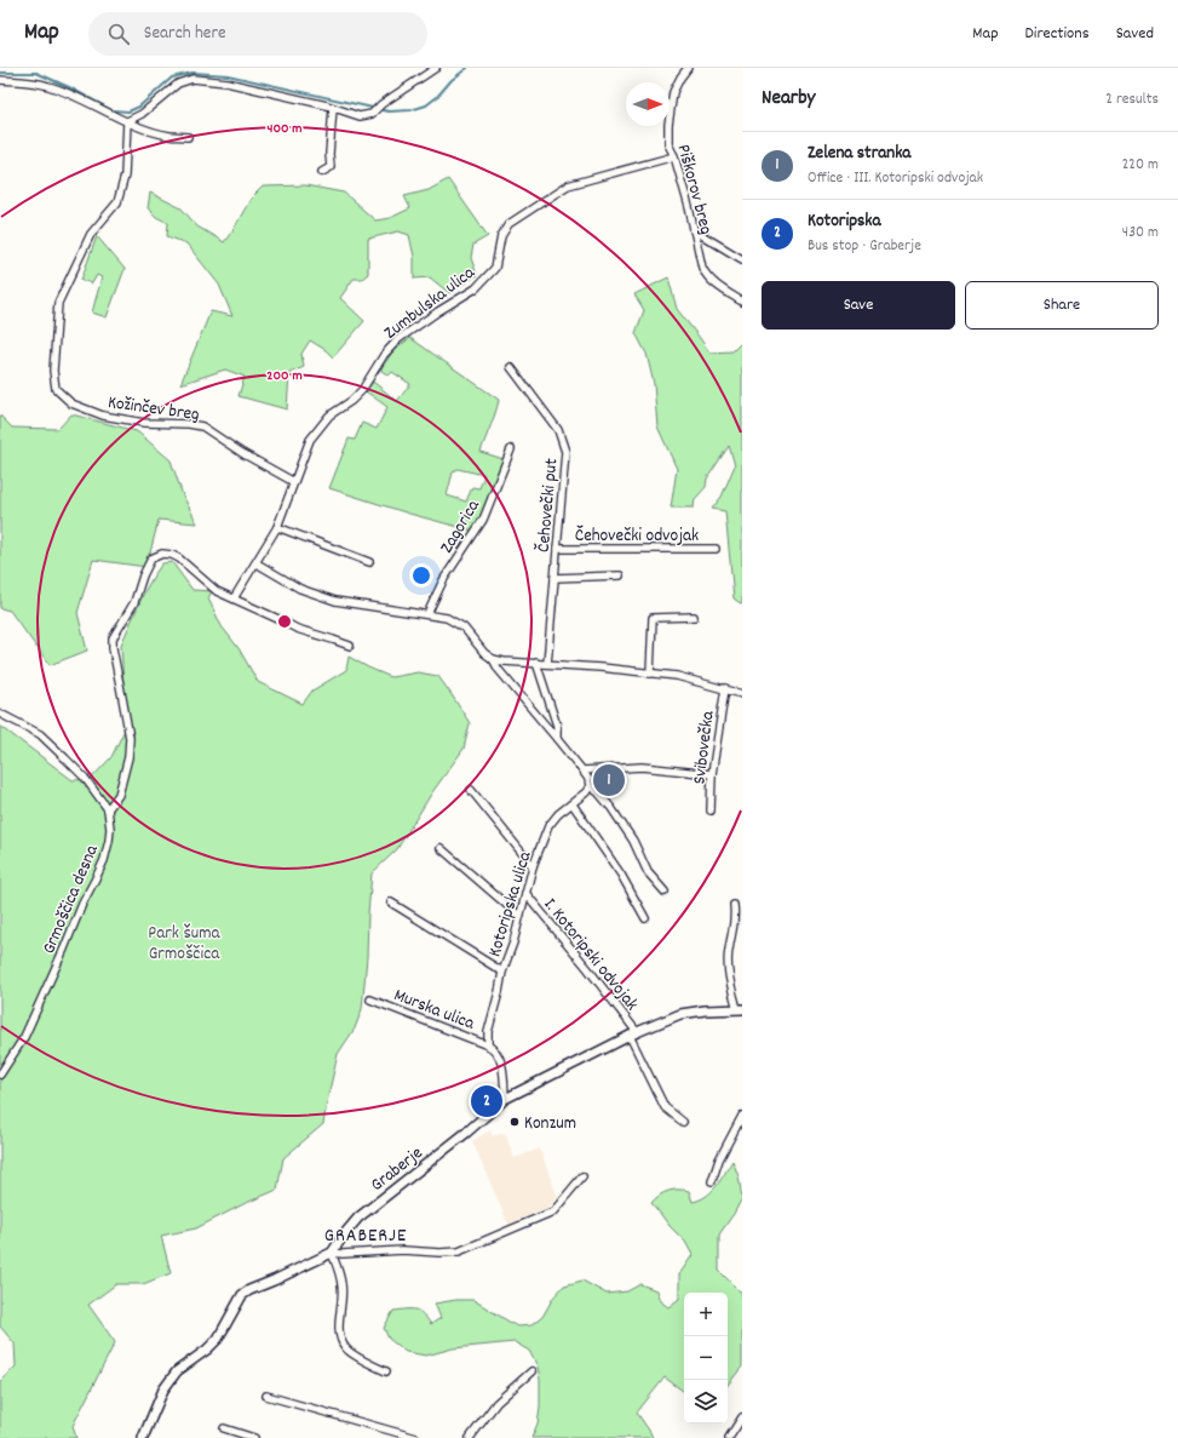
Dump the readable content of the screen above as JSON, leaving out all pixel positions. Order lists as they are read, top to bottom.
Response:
{
  "streets": {
    "street": [
      "Piškorov breg",
      "Zumbulska ulica",
      "Kožinčev breg",
      "Čehovečki put",
      "Zagorica",
      "Čehovečki odvojak",
      "Svibovečka",
      "Grmoščica desna",
      "Kotoripska ulica",
      "I. Kotoripski odvojak",
      "Murska ulica",
      "Graberje"
    ]
  },
  "crossings": [
    ["Piškorov breg", "Zumbulska ulica"],
    ["Zumbulska ulica", "Kožinčev breg"],
    ["Čehovečki put", "Čehovečki odvojak"],
    ["Kotoripska ulica", "I. Kotoripski odvojak"],
    ["Kotoripska ulica", "Murska ulica"],
    ["I. Kotoripski odvojak", "Graberje"]
  ],
  "districts": ["GRABERJE"],
  "parks": ["Park šuma Grmoščica"],
  "places": ["Konzum"],
  "north": "right",
  "page": {
    "header": "Map",
    "search": "Search here",
    "nav": ["Map", "Directions", "Saved"],
    "heading": ["Nearby", "2 results"],
    "list": [
      {
        "mark": "1",
        "name": "Zelena stranka",
        "note": "Office · III. Kotoripski odvojak",
        "value": "220 m"
      },
      {
        "mark": "2",
        "name": "Kotoripska",
        "note": "Bus stop · Graberje",
        "value": "430 m"
      }
    ],
    "buttons": ["Save", "Share"],
    "pins": ["1", "2"],
    "map_buttons": ["+", "−"]
  },
  "rings": ["400 m", "200 m"]
}
